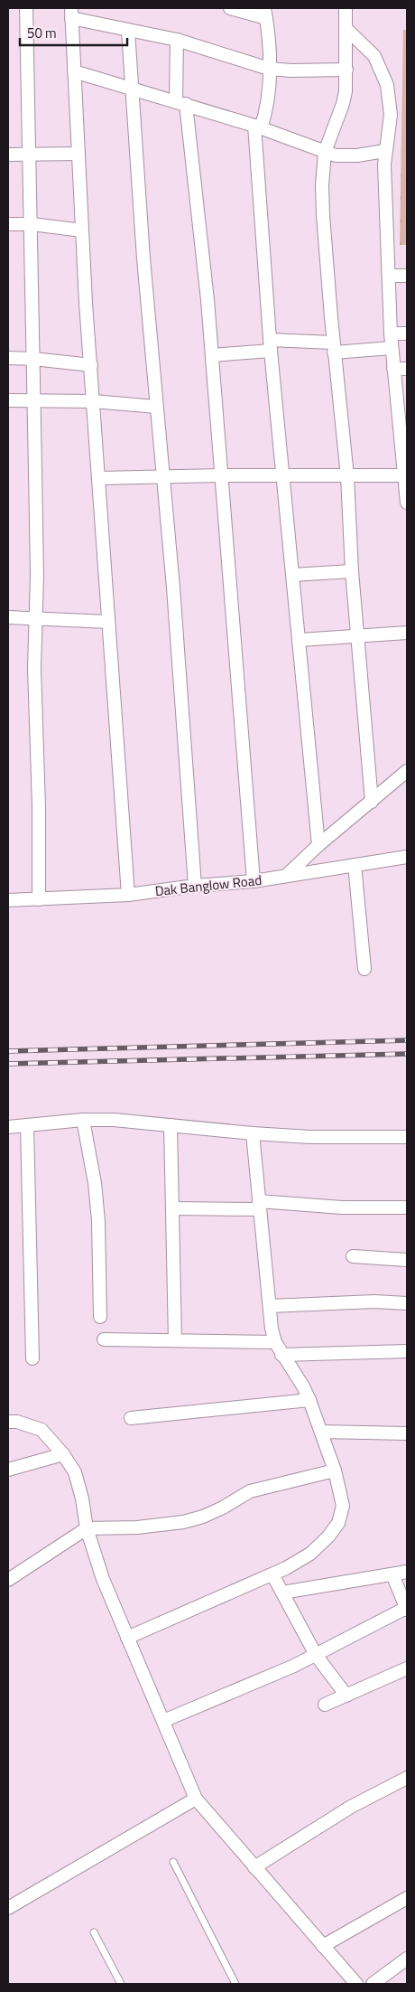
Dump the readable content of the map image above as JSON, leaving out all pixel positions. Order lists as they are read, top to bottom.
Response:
{
  "streets": {
    "street": ["Dak Banglow Road"]
  },
  "scale_bar": "50 m"
}
